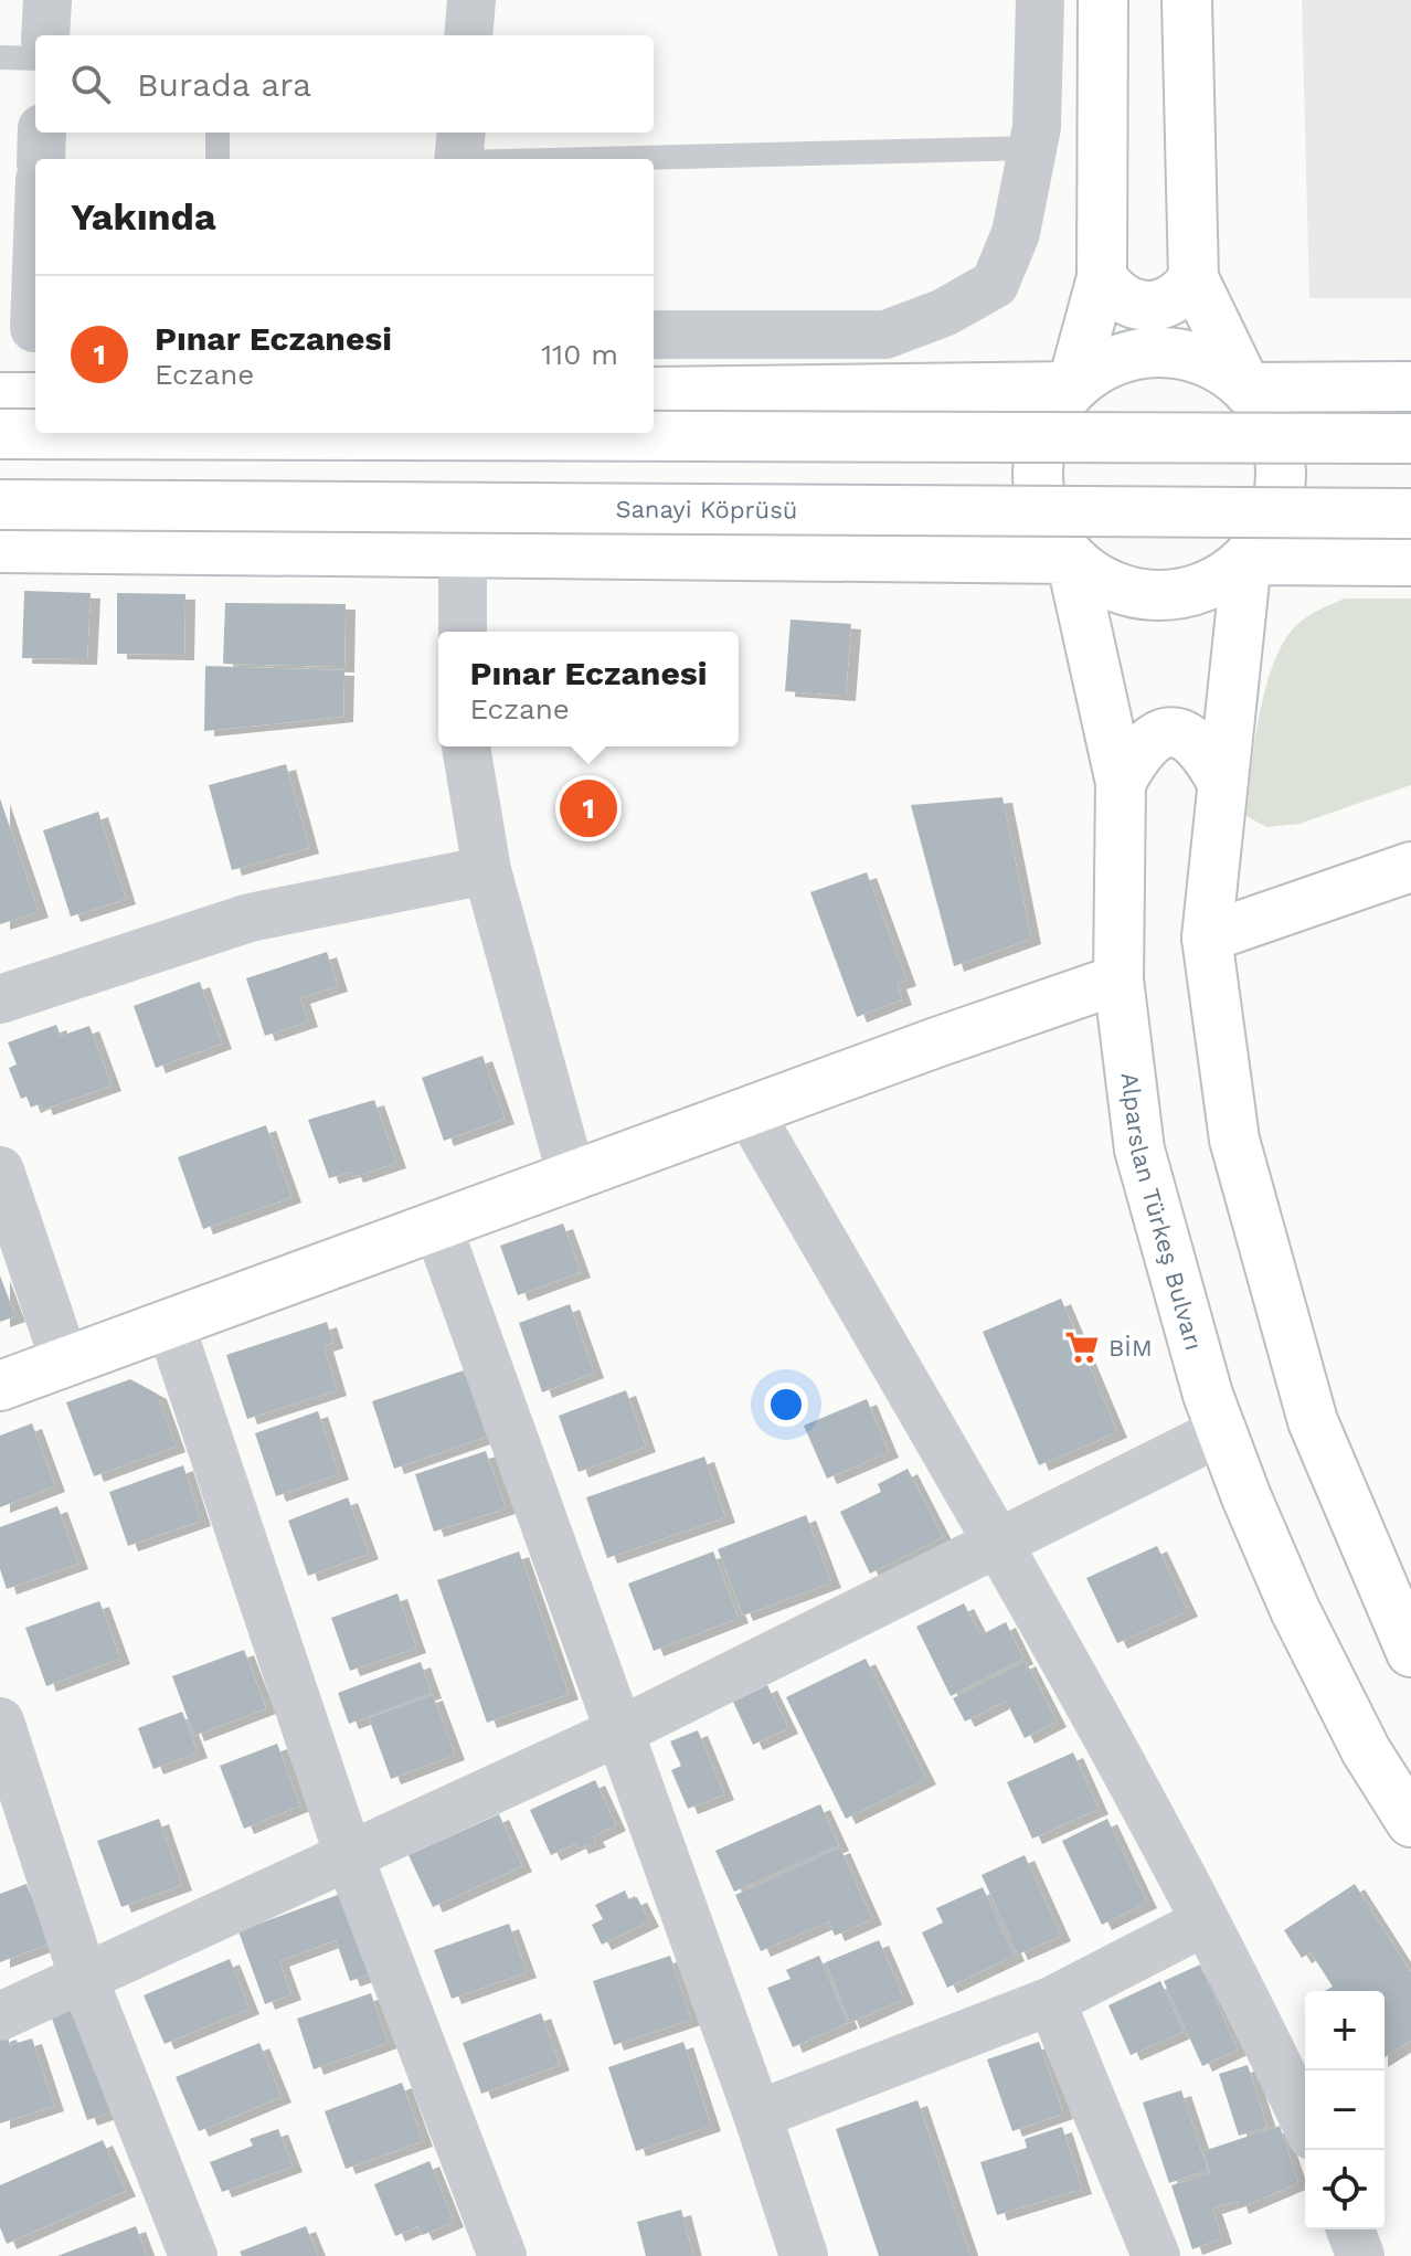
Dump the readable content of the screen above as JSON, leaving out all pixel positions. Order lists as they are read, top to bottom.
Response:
{
  "streets": {
    "main road": ["Sanayi Köprüsü", "Alparslan Türkeş Bulvarı"]
  },
  "places": {
    "supermarket": ["BİM"]
  },
  "page": {
    "search": "Burada ara",
    "heading": "Yakında",
    "list": [
      {
        "mark": "1",
        "name": "Pınar Eczanesi",
        "note": "Eczane",
        "value": "110 m"
      }
    ],
    "popup": ["Pınar Eczanesi", "Eczane"],
    "pins": "1",
    "map_buttons": ["+", "−"]
  }
}
